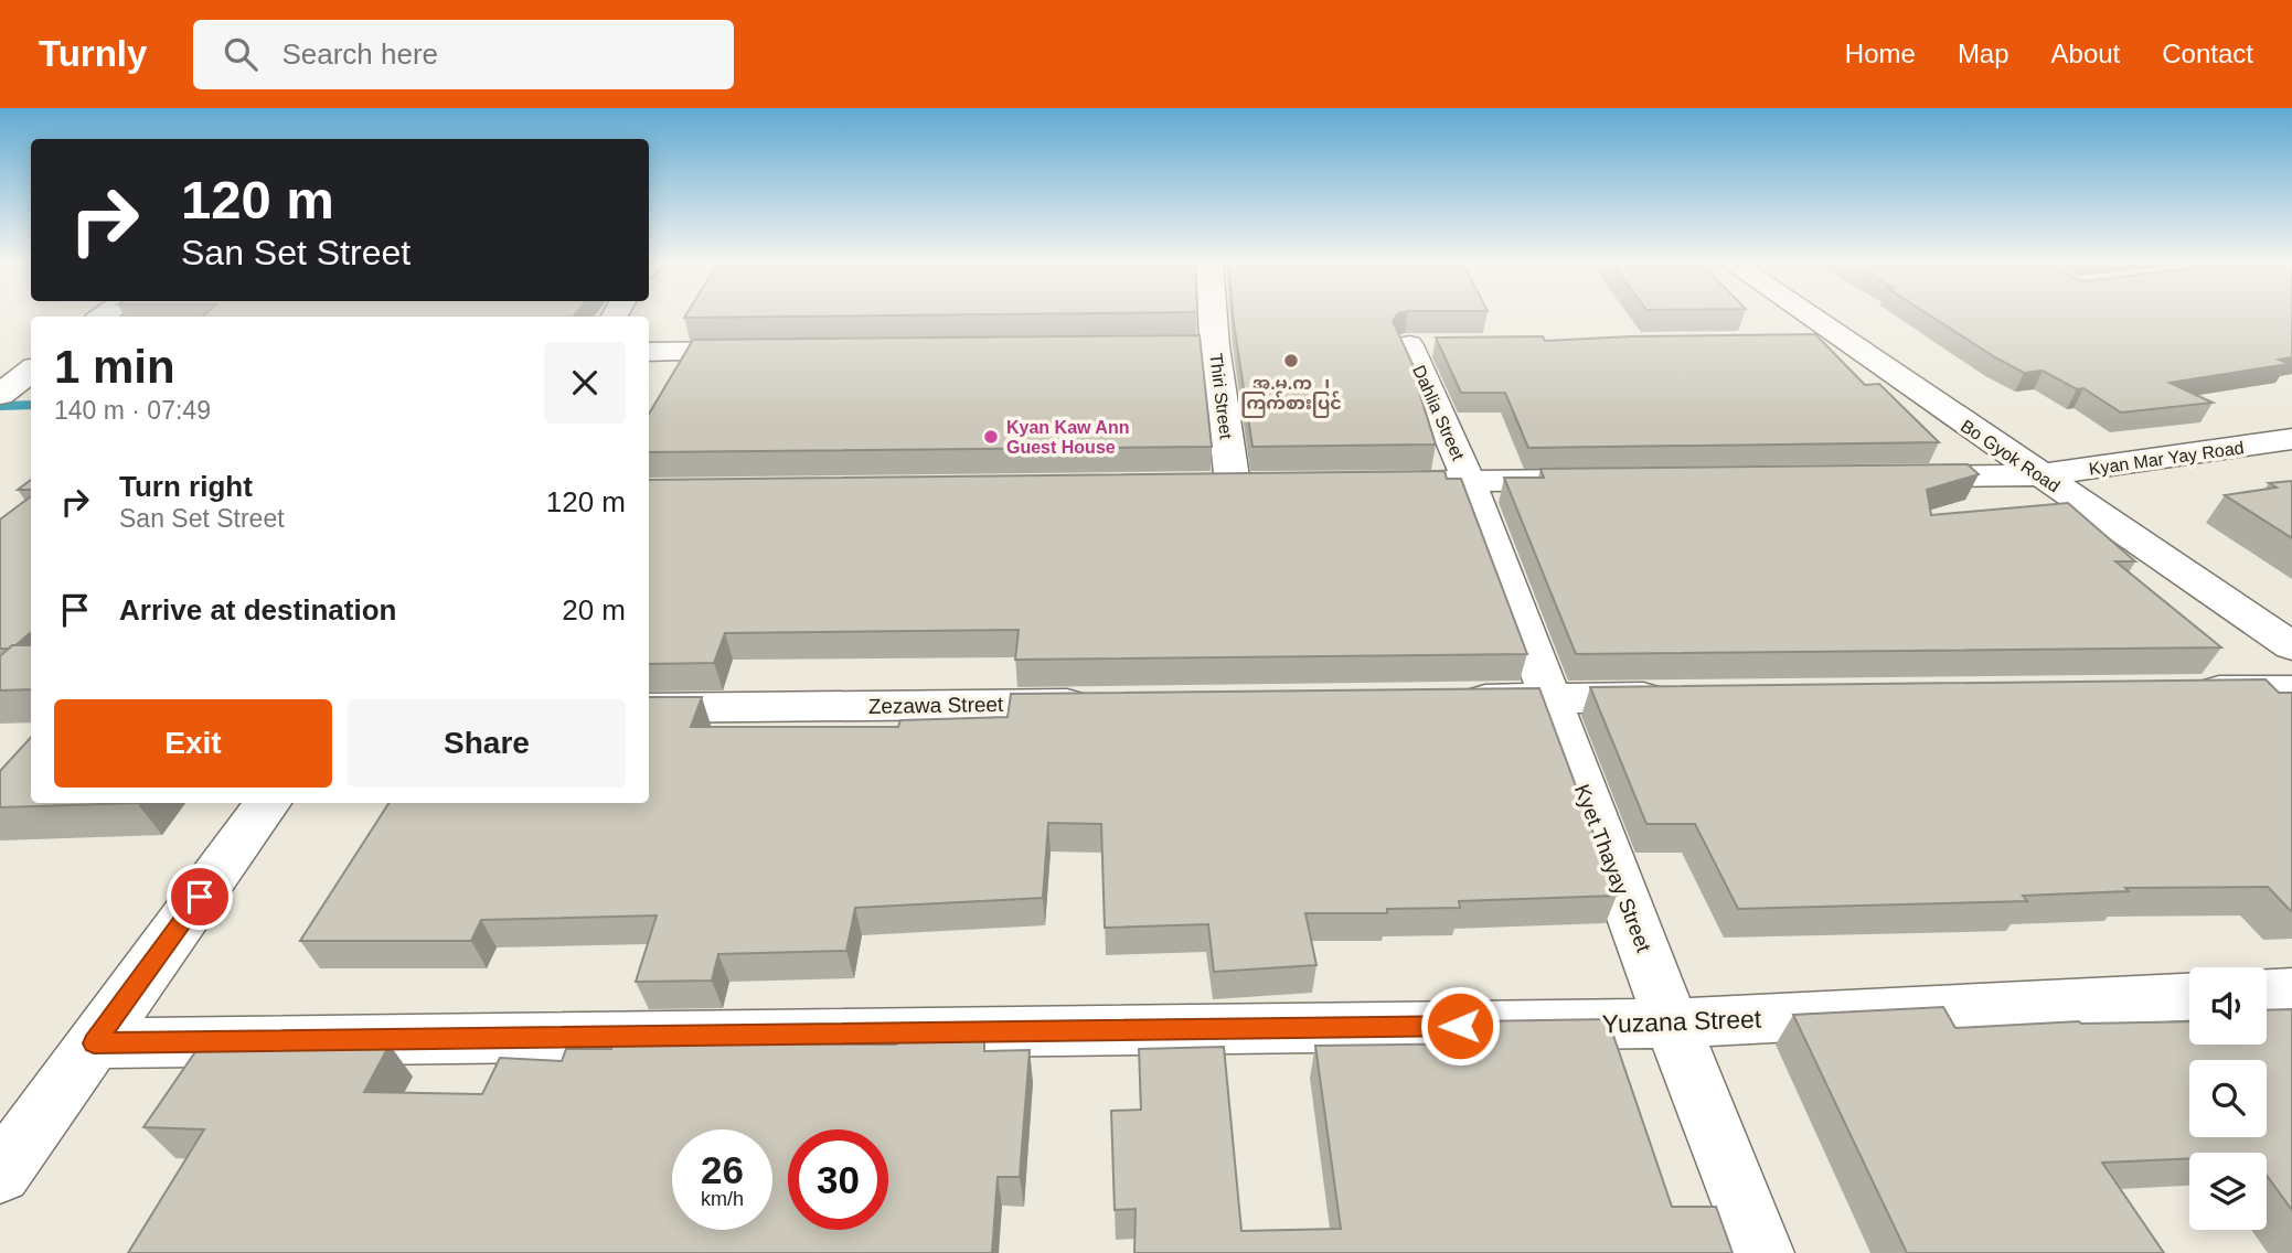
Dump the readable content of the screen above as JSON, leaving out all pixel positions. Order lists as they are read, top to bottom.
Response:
{
  "streets": {
    "street": [
      "Thiri Street",
      "Dahlia Street",
      "Bo Gyok Road",
      "Kyan Mar Yay Road",
      "Zezawa Street",
      "Kyet Thayay Street",
      "Yuzana Street"
    ]
  },
  "crossings": [
    ["Dahlia Street", "Kyet Thayay Street"],
    ["Bo Gyok Road", "Kyan Mar Yay Road"],
    ["Kyet Thayay Street", "Yuzana Street"]
  ],
  "places": ["အ.မ.က ၂ ကြက်စားပြင်", "Kyan Kaw Ann Guest House"],
  "page": {
    "header": "Turnly",
    "search": "Search here",
    "nav": [
      "Home",
      "Map",
      "About",
      "Contact"
    ],
    "turn": ["120 m", "San Set Street"],
    "heading": ["1 min", "140 m · 07:49"],
    "list": [
      {
        "name": "Turn right",
        "note": "San Set Street",
        "value": "120 m"
      },
      {
        "name": "Arrive at destination",
        "value": "20 m"
      }
    ],
    "buttons": ["Exit", "Share"],
    "speed": "26 km/h",
    "limit": "30"
  }
}
